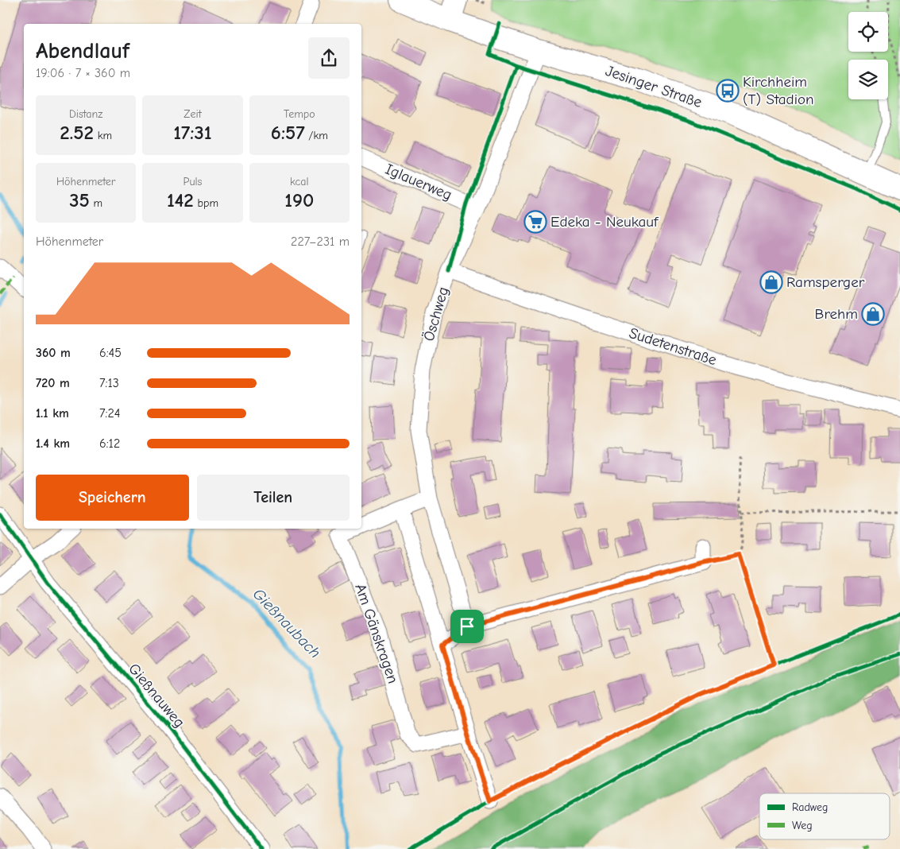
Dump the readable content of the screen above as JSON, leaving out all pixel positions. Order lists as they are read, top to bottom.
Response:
{
  "streets": {
    "main road": ["Jesinger Straße"],
    "street": [
      "Iglauerweg",
      "Öschweg",
      "Sudetenstraße",
      "Am Gänskragen",
      "Gießnauweg"
    ]
  },
  "crossings": [
    ["Jesinger Straße", "Öschweg"],
    ["Iglauerweg", "Öschweg"],
    ["Öschweg", "Sudetenstraße"]
  ],
  "water": ["Gießnaubach"],
  "places": {
    "bus stop": ["Kirchheim (T) Stadion"],
    "supermarket": ["Edeka - Neukauf"],
    "shop": ["Ramsperger", "Brehm"]
  },
  "legend": ["Radweg", "Weg"],
  "page": {
    "heading": ["Abendlauf", "19:06 · 7 × 360 m"],
    "stats": [
      ["Distanz", "2.52 km"],
      ["Zeit", "17:31"],
      ["Tempo", "6:57 /km"],
      ["Höhenmeter", "35 m"],
      ["Puls", "142 bpm"],
      ["kcal", "190"]
    ],
    "chart": ["Höhenmeter", "227–231 m"],
    "list": [
      {
        "name": "360 m",
        "note": "6:45"
      },
      {
        "name": "720 m",
        "note": "7:13"
      },
      {
        "name": "1.1 km",
        "note": "7:24"
      },
      {
        "name": "1.4 km",
        "note": "6:12"
      }
    ],
    "buttons": ["Speichern", "Teilen"]
  }
}
